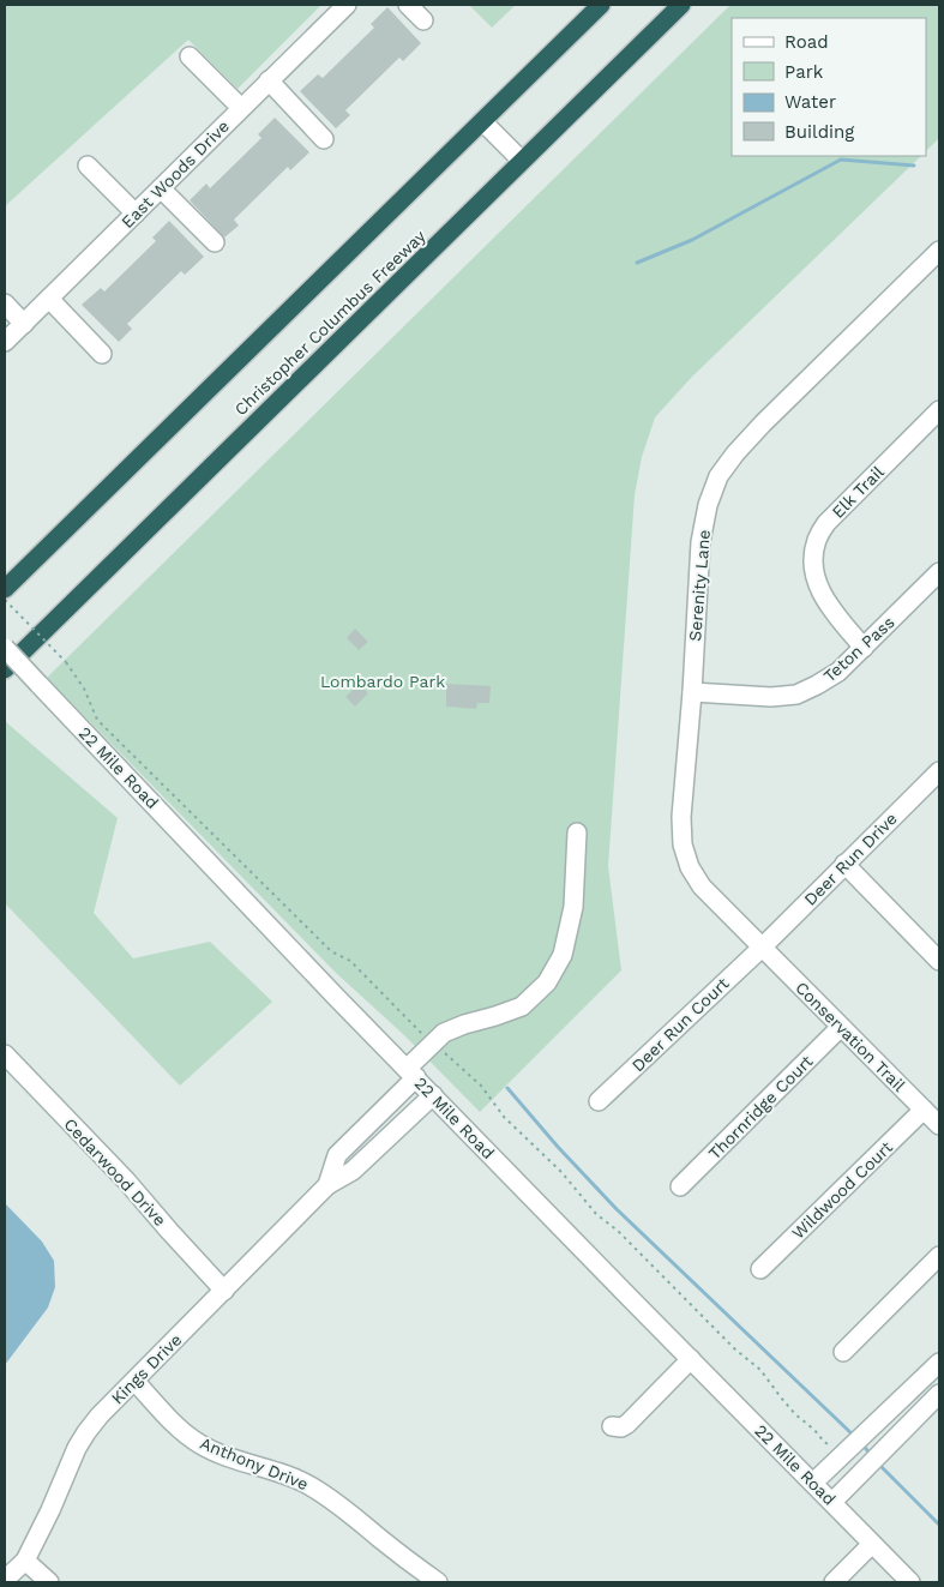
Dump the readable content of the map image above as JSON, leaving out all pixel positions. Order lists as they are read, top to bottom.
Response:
{
  "streets": {
    "highway": ["Christopher Columbus Freeway"],
    "street": [
      "East Woods Drive",
      "Elk Trail",
      "Serenity Lane",
      "Teton Pass",
      "22 Mile Road",
      "Deer Run Drive",
      "Deer Run Court",
      "Conservation Trail",
      "Thornridge Court",
      "Cedarwood Drive",
      "Wildwood Court",
      "Kings Drive",
      "Anthony Drive"
    ]
  },
  "crossings": [
    ["Elk Trail", "Teton Pass"],
    ["Serenity Lane", "Teton Pass"],
    ["Serenity Lane", "Deer Run Drive"],
    ["Serenity Lane", "Deer Run Court"],
    ["Serenity Lane", "Conservation Trail"],
    ["22 Mile Road", "Kings Drive"],
    ["Deer Run Drive", "Deer Run Court"],
    ["Deer Run Drive", "Conservation Trail"],
    ["Deer Run Court", "Conservation Trail"],
    ["Conservation Trail", "Thornridge Court"],
    ["Conservation Trail", "Wildwood Court"],
    ["Cedarwood Drive", "Kings Drive"],
    ["Kings Drive", "Anthony Drive"]
  ],
  "parks": ["Lombardo Park"],
  "legend": [
    "Road",
    "Park",
    "Water",
    "Building"
  ]
}
